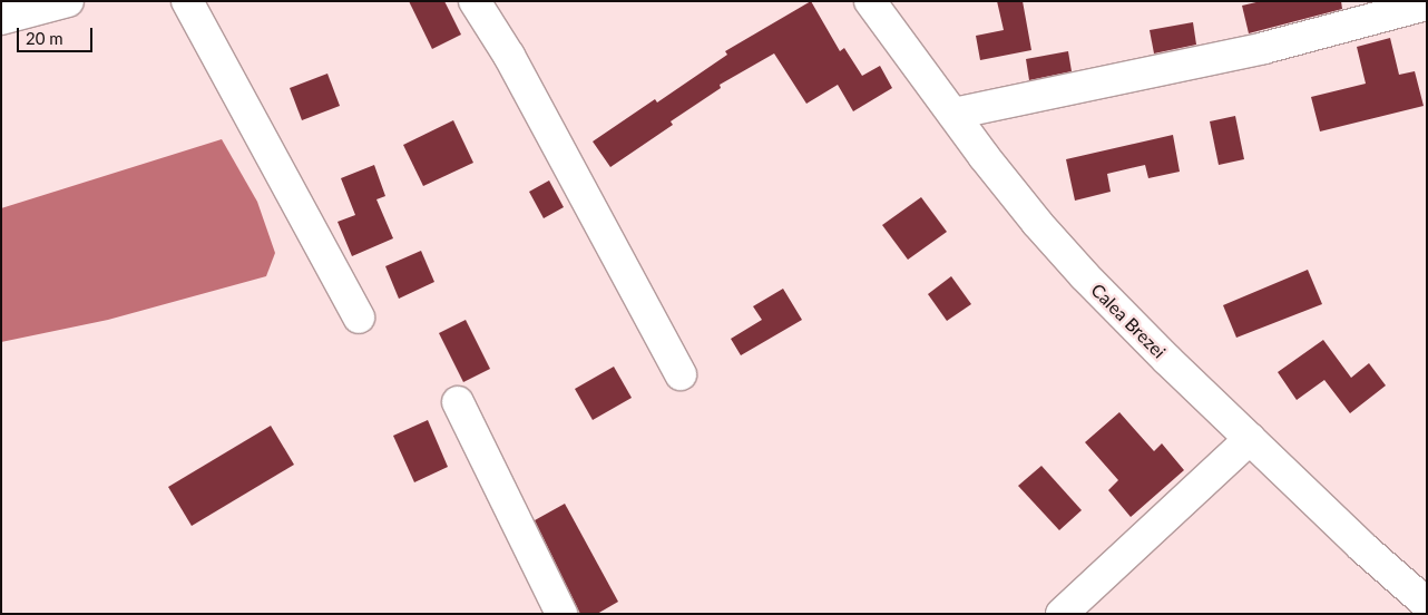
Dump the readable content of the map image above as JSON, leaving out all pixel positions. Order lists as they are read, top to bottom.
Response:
{
  "streets": {
    "street": ["Calea Brezei"]
  },
  "scale_bar": "20 m"
}
